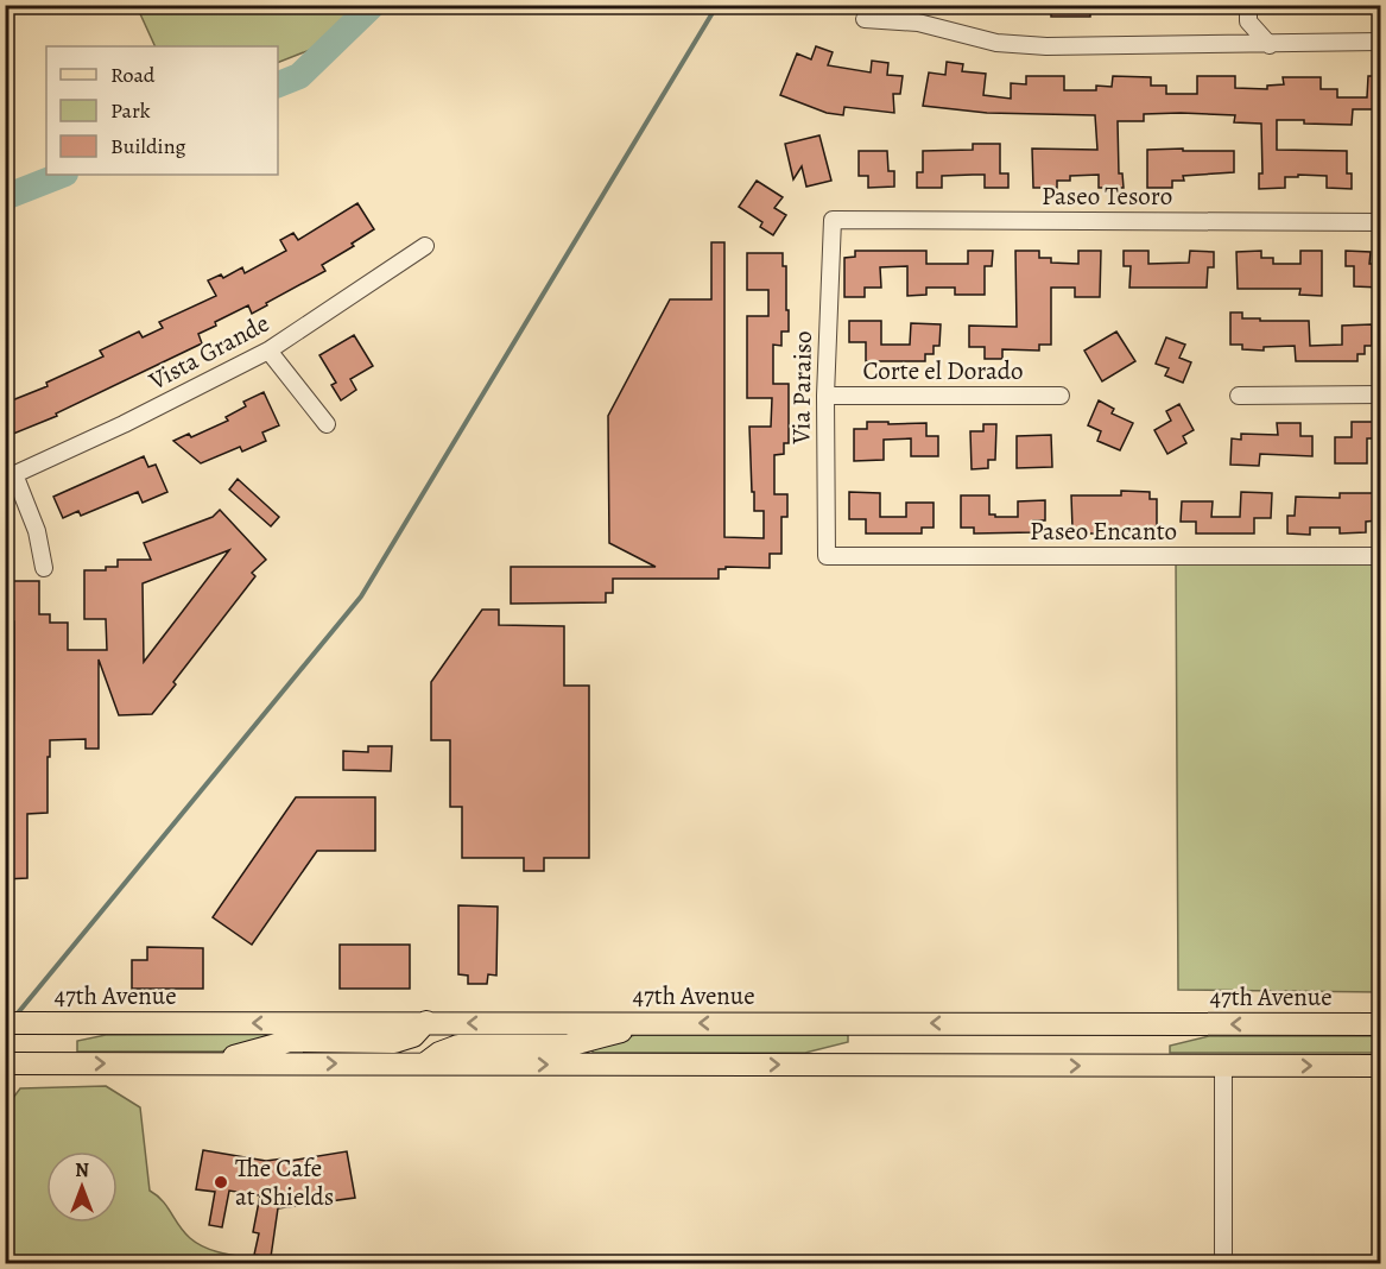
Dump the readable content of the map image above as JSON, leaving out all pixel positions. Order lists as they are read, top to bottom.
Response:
{
  "streets": {
    "main road": ["47th Avenue"],
    "street": [
      "Paseo Tesoro",
      "Vista Grande",
      "Corte el Dorado",
      "Via Paraiso",
      "Paseo Encanto"
    ]
  },
  "crossings": [
    ["Paseo Tesoro", "Via Paraiso"],
    ["Corte el Dorado", "Via Paraiso"],
    ["Via Paraiso", "Paseo Encanto"]
  ],
  "places": ["The Cafe at Shields"],
  "legend": ["Road", "Park", "Building"],
  "north": "top"
}
